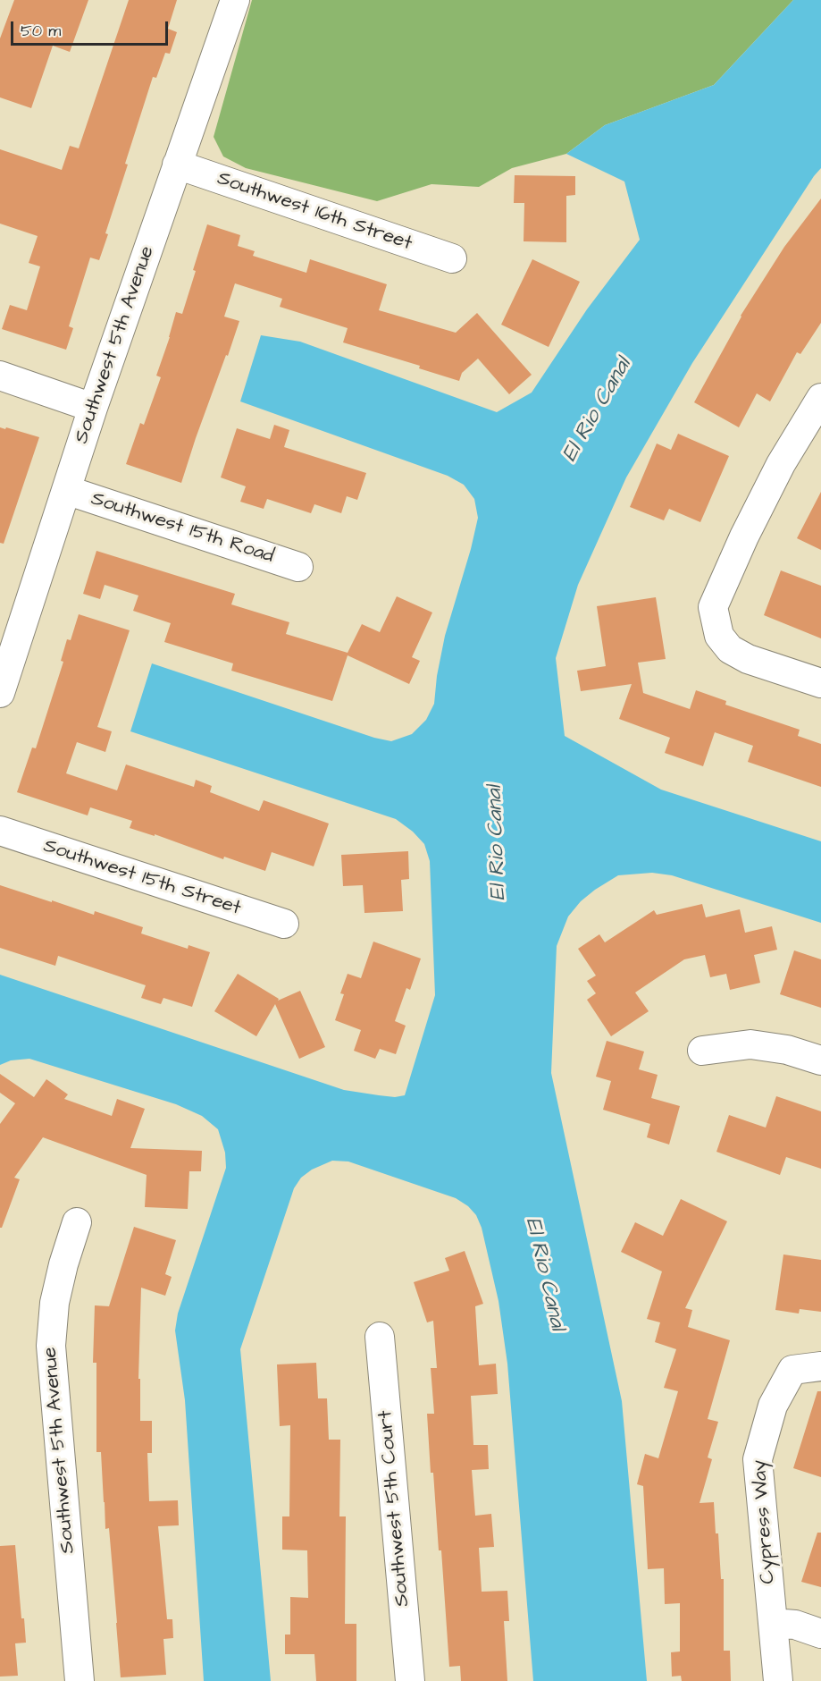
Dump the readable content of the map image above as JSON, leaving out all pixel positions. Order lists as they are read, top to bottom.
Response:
{
  "streets": {
    "street": [
      "Southwest 16th Street",
      "Southwest 5th Avenue",
      "Southwest 15th Road",
      "Southwest 15th Street",
      "Southwest 5th Court",
      "Cypress Way"
    ]
  },
  "crossings": [
    ["Southwest 16th Street", "Southwest 5th Avenue"],
    ["Southwest 5th Avenue", "Southwest 15th Road"]
  ],
  "water": ["El Rio Canal"],
  "scale_bar": "50 m"
}
